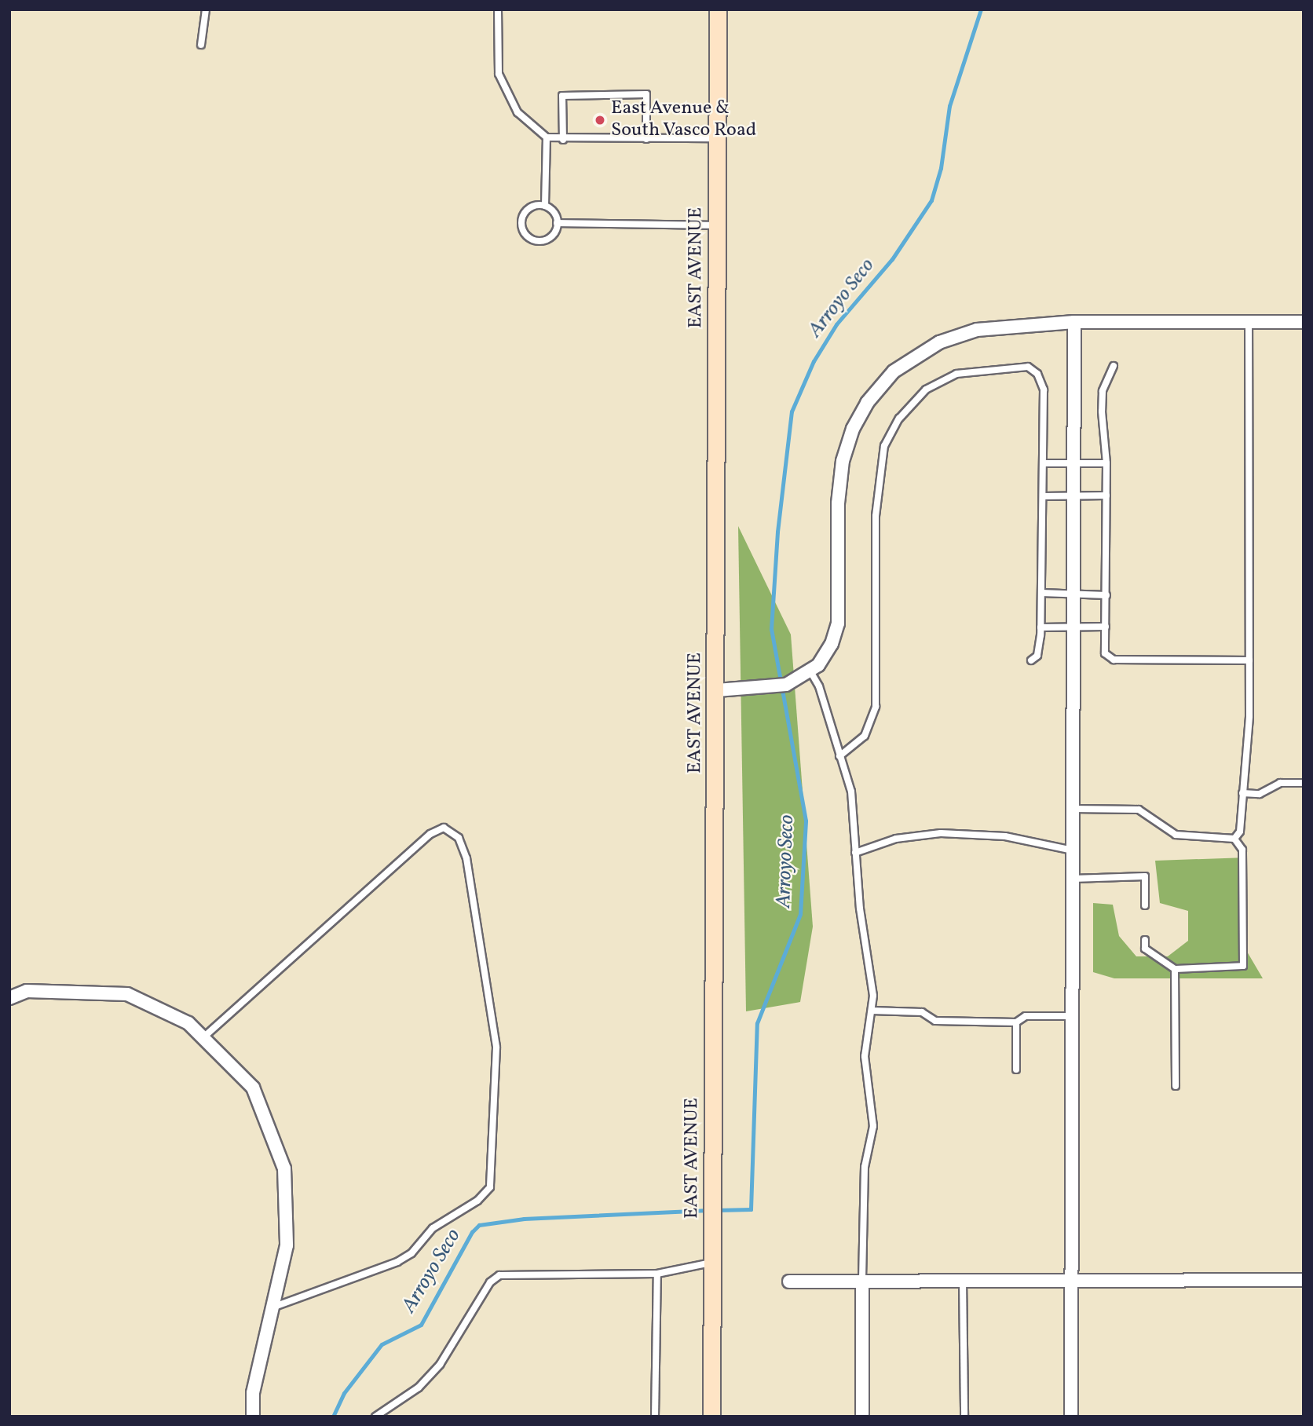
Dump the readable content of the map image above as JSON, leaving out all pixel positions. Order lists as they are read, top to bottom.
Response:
{
  "streets": {
    "street": ["EAST AVENUE"]
  },
  "water": ["Arroyo Seco"],
  "places": ["East Avenue & South Vasco Road"]
}
